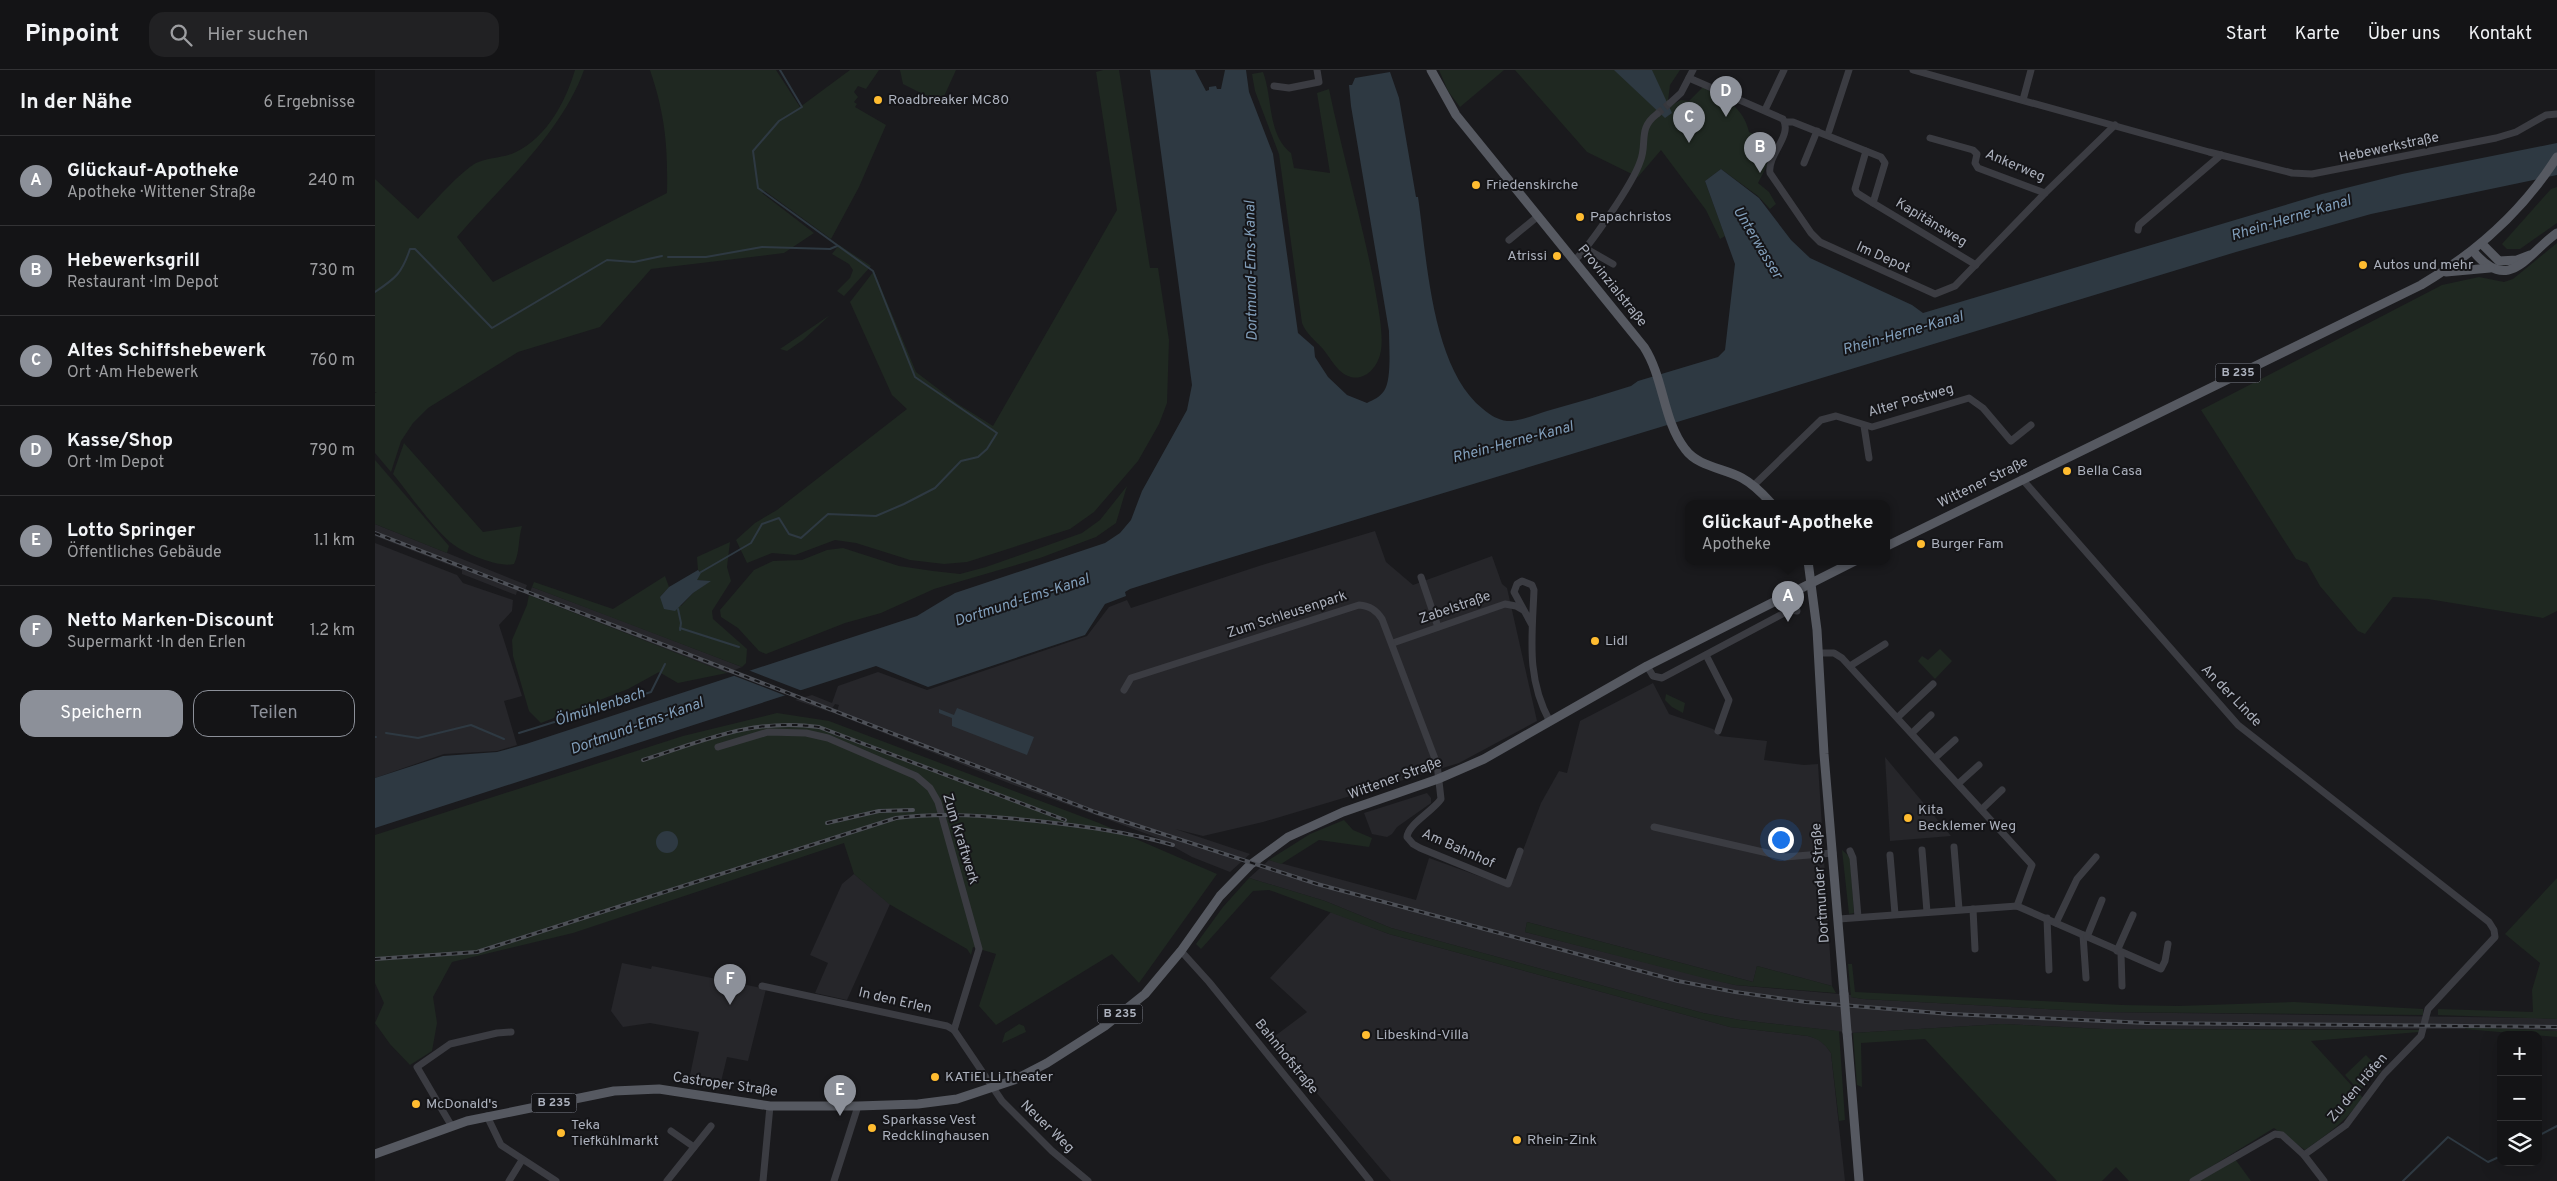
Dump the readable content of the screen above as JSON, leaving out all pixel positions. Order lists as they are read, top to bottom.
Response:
{
  "streets": {
    "main road": [
      "Provinzialstraße",
      "B 235",
      "Wittener Straße",
      "Dortmunder Straße",
      "Castroper Straße"
    ],
    "street": [
      "Hebewerkstraße",
      "Ankerweg",
      "Kapitänsweg",
      "Im Depot",
      "Alter Postweg",
      "Zabelstraße",
      "Zum Schleusenpark",
      "An der Linde",
      "Zum Kraftwerk",
      "Am Bahnhof",
      "In den Erlen",
      "Bahnhofstraße",
      "Zu den Höfen",
      "Neuer Weg"
    ]
  },
  "crossings": [
    ["Hebewerkstraße", "Im Depot"],
    ["Ankerweg", "Im Depot"],
    ["Kapitänsweg", "Im Depot"],
    ["Provinzialstraße", "Alter Postweg"],
    ["B 235", "Wittener Straße"],
    ["Wittener Straße", "Zum Schleusenpark"],
    ["Wittener Straße", "An der Linde"],
    ["Wittener Straße", "Am Bahnhof"],
    ["Wittener Straße", "Dortmunder Straße"],
    ["Wittener Straße", "Bahnhofstraße"],
    ["Wittener Straße", "Castroper Straße"],
    ["Zabelstraße", "Zum Schleusenpark"],
    ["Zum Schleusenpark", "Am Bahnhof"],
    ["An der Linde", "Zu den Höfen"],
    ["Zum Kraftwerk", "In den Erlen"],
    ["Bahnhofstraße", "Castroper Straße"],
    ["Castroper Straße", "Neuer Weg"]
  ],
  "water": [
    "Rhein-Herne-Kanal",
    "Unterwasser",
    "Dortmund-Ems-Kanal",
    "Ölmühlenbach"
  ],
  "places": [
    "Roadbreaker MC80",
    "Friedenskirche",
    "Papachristos",
    "Atrissi",
    "Autos und mehr",
    "Bella Casa",
    "Burger Fam",
    "Lidl",
    "Kita Becklemer Weg",
    "Libeskind-Villa",
    "KATiELLi Theater",
    "McDonald's",
    "Sparkasse Vest Redcklinghausen",
    "Teka Tiefkühlmarkt",
    "Rhein-Zink"
  ],
  "page": {
    "header": "Pinpoint",
    "search": "Hier suchen",
    "nav": [
      "Start",
      "Karte",
      "Über uns",
      "Kontakt"
    ],
    "heading": ["In der Nähe", "6 Ergebnisse"],
    "pins": [
      "D",
      "C",
      "B",
      "A",
      "F",
      "E"
    ],
    "list": [
      {
        "mark": "A",
        "name": "Glückauf-Apotheke",
        "note": "Apotheke · Wittener Straße",
        "value": "240 m"
      },
      {
        "mark": "B",
        "name": "Hebewerksgrill",
        "note": "Restaurant · Im Depot",
        "value": "730 m"
      },
      {
        "mark": "C",
        "name": "Altes Schiffshebewerk",
        "note": "Ort · Am Hebewerk",
        "value": "760 m"
      },
      {
        "mark": "D",
        "name": "Kasse/Shop",
        "note": "Ort · Im Depot",
        "value": "790 m"
      },
      {
        "mark": "E",
        "name": "Lotto Springer",
        "note": "Öffentliches Gebäude",
        "value": "1.1 km"
      },
      {
        "mark": "F",
        "name": "Netto Marken-Discount",
        "note": "Supermarkt · In den Erlen",
        "value": "1.2 km"
      }
    ],
    "popup": ["Glückauf-Apotheke", "Apotheke"],
    "buttons": ["Speichern", "Teilen"],
    "map_buttons": ["+", "−"]
  }
}
